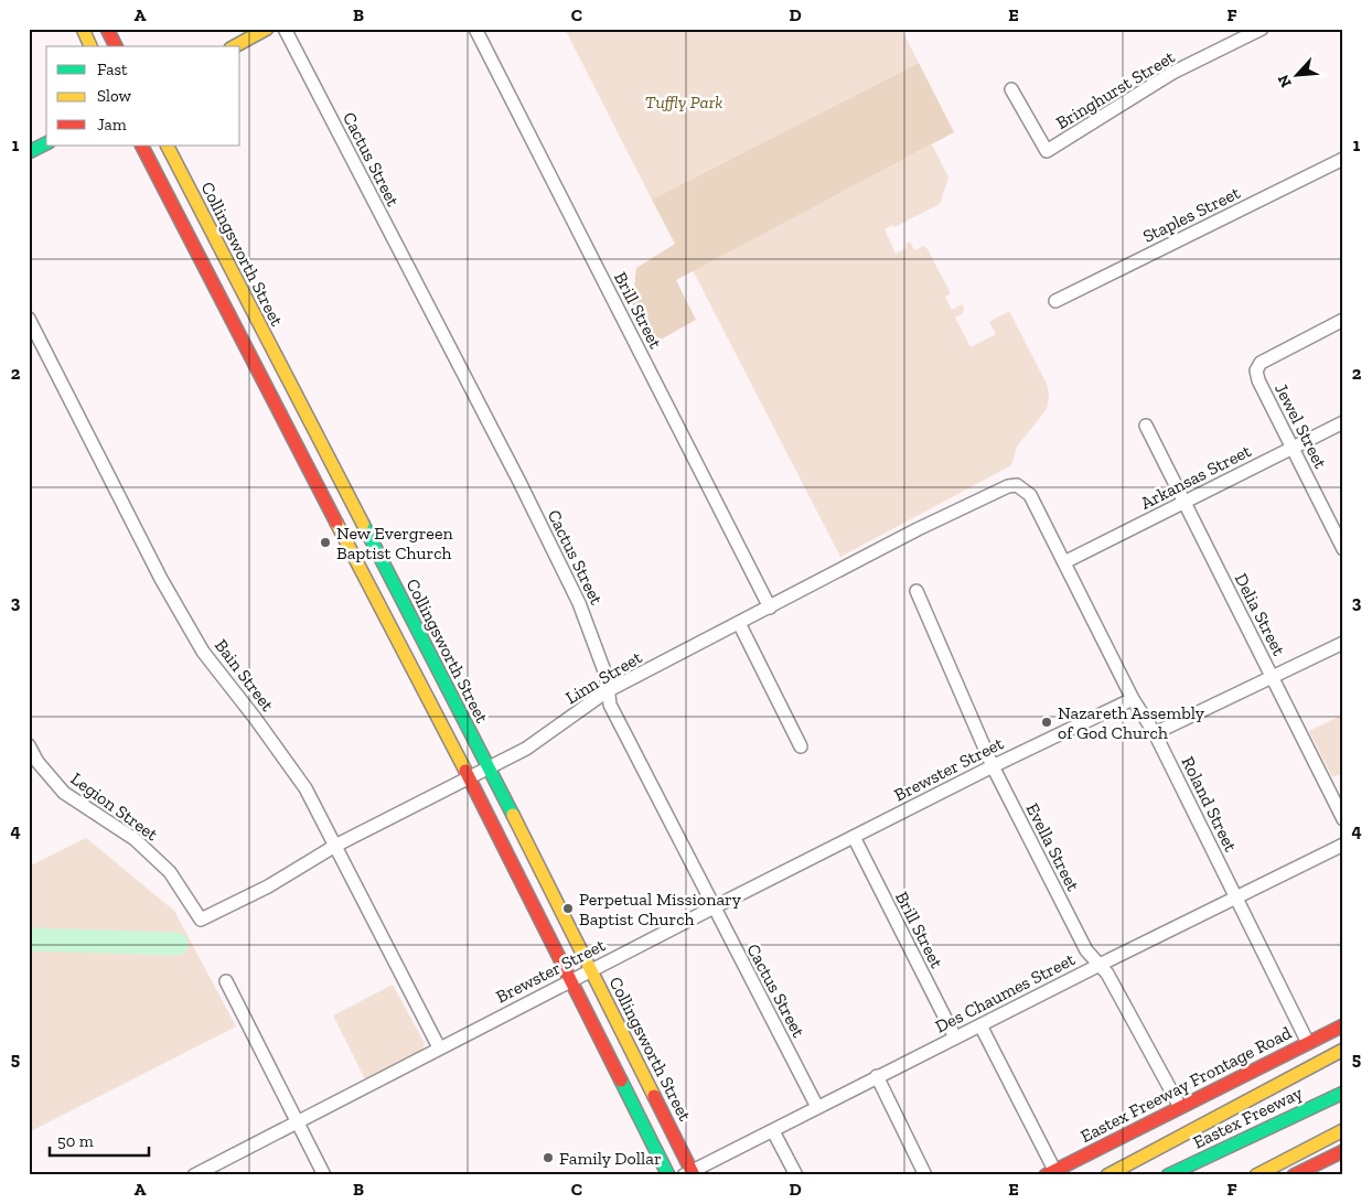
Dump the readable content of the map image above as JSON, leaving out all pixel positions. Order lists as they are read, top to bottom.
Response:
{
  "streets": {
    "main road": ["Collingsworth Street", "Eastex Freeway Frontage Road", "Eastex Freeway"],
    "street": [
      "Bringhurst Street",
      "Cactus Street",
      "Staples Street",
      "Brill Street",
      "Jewel Street",
      "Arkansas Street",
      "Delia Street",
      "Bain Street",
      "Linn Street",
      "Brewster Street",
      "Roland Street",
      "Legion Street",
      "Evella Street",
      "Des Chaumes Street"
    ]
  },
  "crossings": [
    ["Cactus Street", "Linn Street"],
    ["Cactus Street", "Brewster Street"],
    ["Cactus Street", "Des Chaumes Street"],
    ["Collingsworth Street", "Linn Street"],
    ["Collingsworth Street", "Brewster Street"],
    ["Collingsworth Street", "Des Chaumes Street"],
    ["Brill Street", "Linn Street"],
    ["Brill Street", "Brewster Street"],
    ["Brill Street", "Des Chaumes Street"],
    ["Jewel Street", "Arkansas Street"],
    ["Arkansas Street", "Delia Street"],
    ["Arkansas Street", "Roland Street"],
    ["Bain Street", "Linn Street"],
    ["Bain Street", "Brewster Street"],
    ["Linn Street", "Roland Street"],
    ["Linn Street", "Legion Street"],
    ["Brewster Street", "Roland Street"],
    ["Brewster Street", "Evella Street"],
    ["Roland Street", "Des Chaumes Street"],
    ["Roland Street", "Eastex Freeway Frontage Road"],
    ["Evella Street", "Des Chaumes Street"],
    ["Evella Street", "Eastex Freeway Frontage Road"]
  ],
  "parks": ["Tuffly Park"],
  "places": [
    "New Evergreen Baptist Church",
    "Nazareth Assembly of God Church",
    "Perpetual Missionary Baptist Church",
    "Family Dollar"
  ],
  "legend": ["Fast", "Slow", "Jam"],
  "scale_bar": "50 m",
  "north": "bottom left",
  "grid": {
    "columns": [
      "A",
      "B",
      "C",
      "D",
      "E",
      "F"
    ],
    "rows": [
      "1",
      "2",
      "3",
      "4",
      "5"
    ]
  }
}
